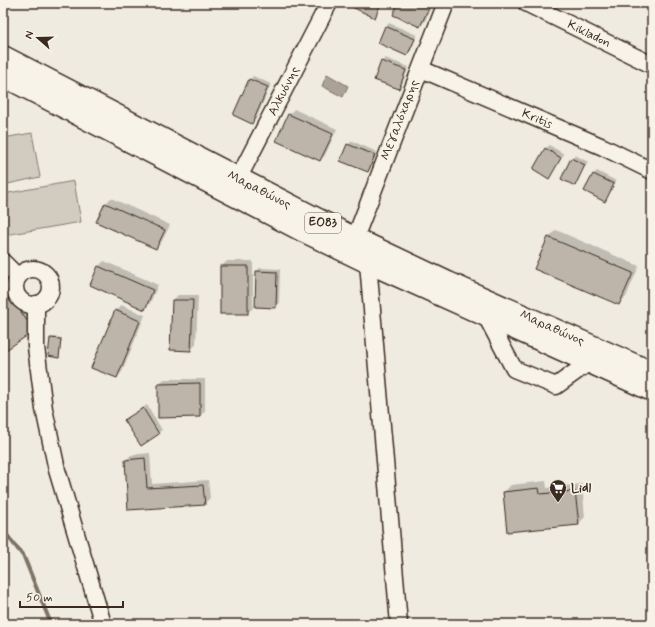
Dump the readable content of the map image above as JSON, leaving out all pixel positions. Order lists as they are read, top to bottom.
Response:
{
  "streets": {
    "main road": ["Μαραθώνος", "ΕΟ83"],
    "street": [
      "Kikladon",
      "Αλκυόνης",
      "Kritis",
      "Μεγαλόχαρης"
    ]
  },
  "crossings": [
    ["Αλκυόνης", "Μαραθώνος"],
    ["Kritis", "Μεγαλόχαρης"],
    ["Μεγαλόχαρης", "Μαραθώνος"]
  ],
  "places": {
    "supermarket": ["Lidl"]
  },
  "scale_bar": "50 m",
  "north": "left"
}
